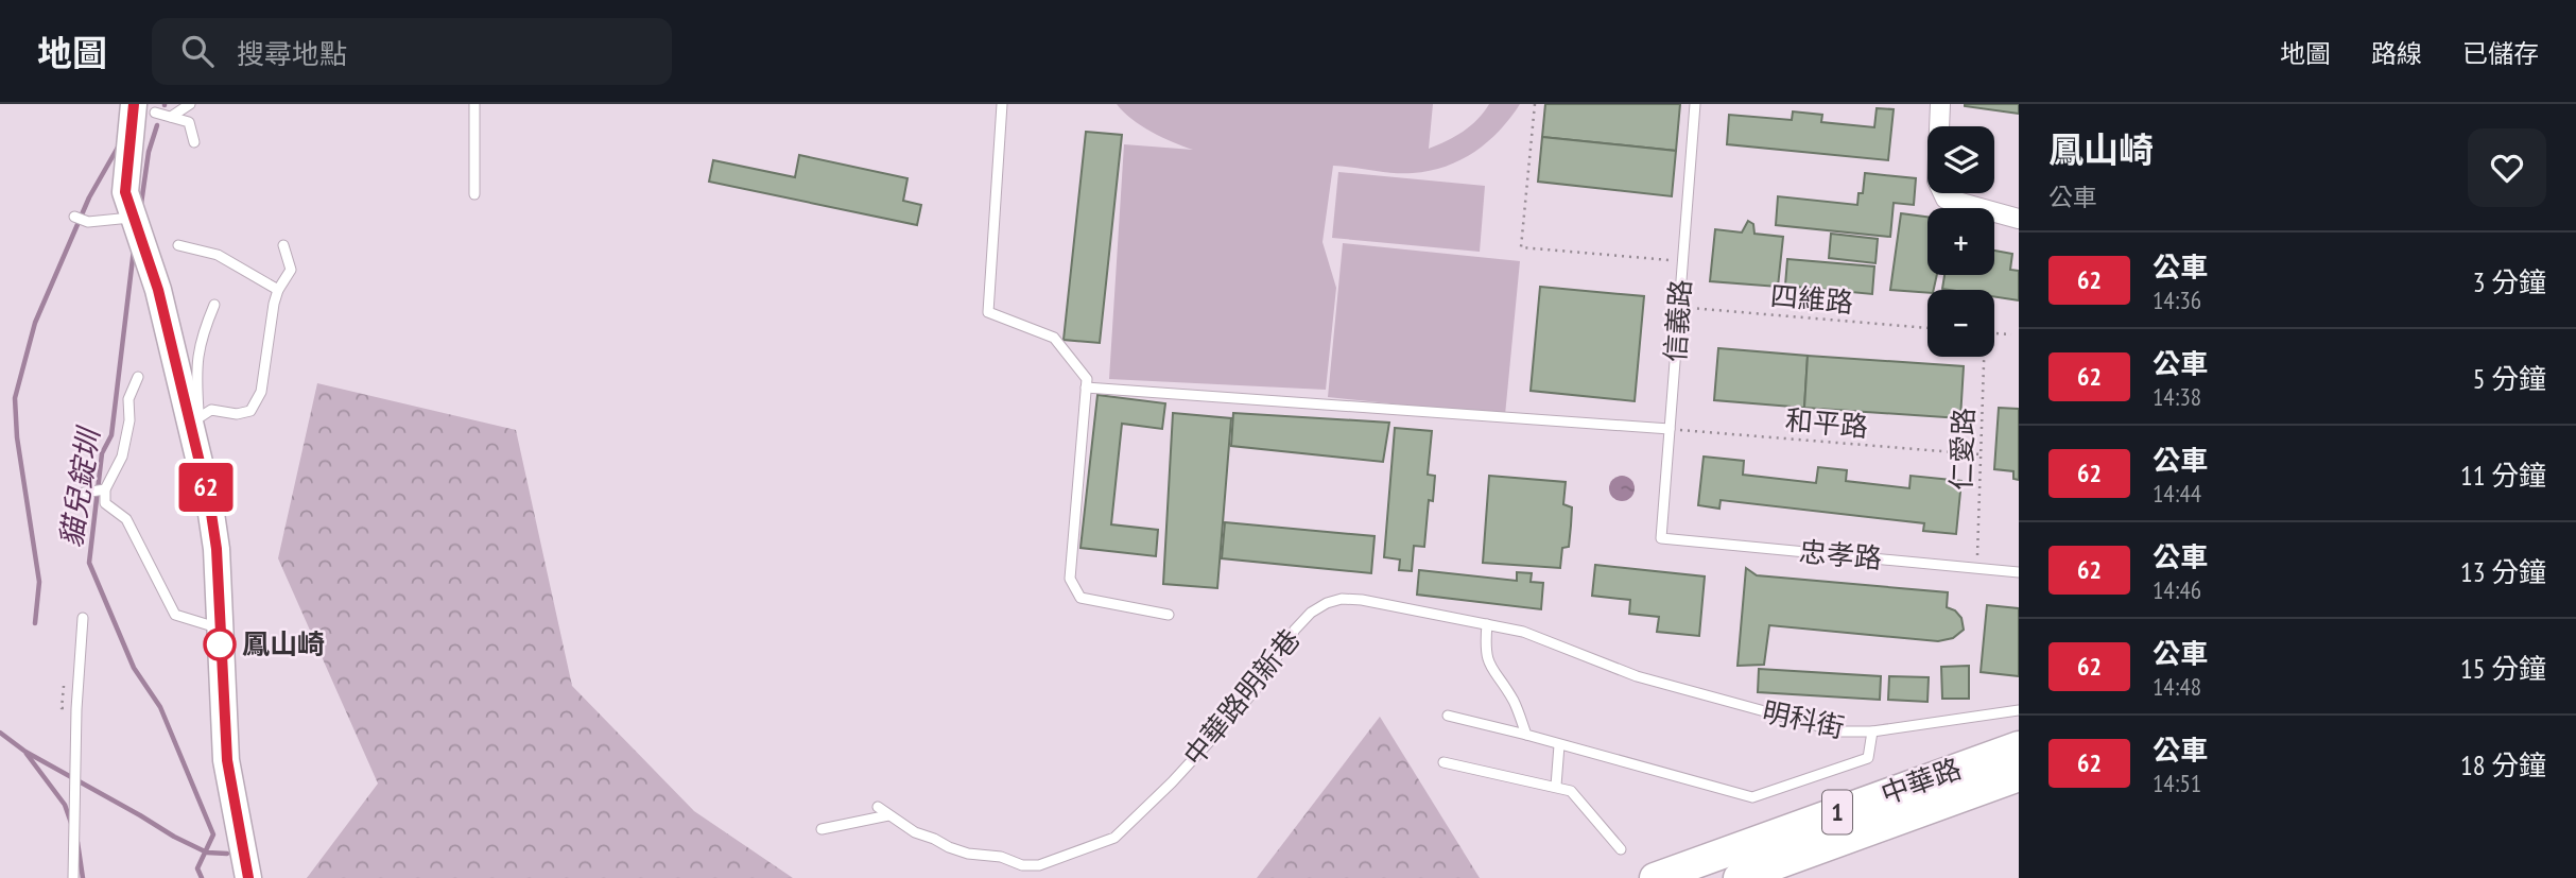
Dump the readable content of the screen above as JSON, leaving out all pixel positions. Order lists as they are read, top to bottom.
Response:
{
  "streets": {
    "main road": ["中華路", "1"],
    "lane": [
      "信義路",
      "忠孝路",
      "中華路明新巷",
      "明科街"
    ],
    "path": ["四維路", "和平路", "仁愛路"]
  },
  "crossings": [
    ["四維路", "信義路"],
    ["信義路", "和平路"],
    ["信義路", "忠孝路"],
    ["和平路", "仁愛路"],
    ["仁愛路", "忠孝路"],
    ["中華路明新巷", "明科街"]
  ],
  "water": ["貓兒錠圳"],
  "places": ["鳳山崎"],
  "lines": ["bus line 62"],
  "page": {
    "header": "地圖",
    "search": "搜尋地點",
    "nav": ["地圖", "路線", "已儲存"],
    "on_map": "62",
    "heading": ["鳳山崎", "公車"],
    "map_buttons": ["+", "−"],
    "list": [
      {
        "mark": "62",
        "name": "公車",
        "note": "14:36",
        "value": "3 分鐘"
      },
      {
        "mark": "62",
        "name": "公車",
        "note": "14:38",
        "value": "5 分鐘"
      },
      {
        "mark": "62",
        "name": "公車",
        "note": "14:44",
        "value": "11 分鐘"
      },
      {
        "mark": "62",
        "name": "公車",
        "note": "14:46",
        "value": "13 分鐘"
      },
      {
        "mark": "62",
        "name": "公車",
        "note": "14:48",
        "value": "15 分鐘"
      },
      {
        "mark": "62",
        "name": "公車",
        "note": "14:51",
        "value": "18 分鐘"
      }
    ]
  }
}
